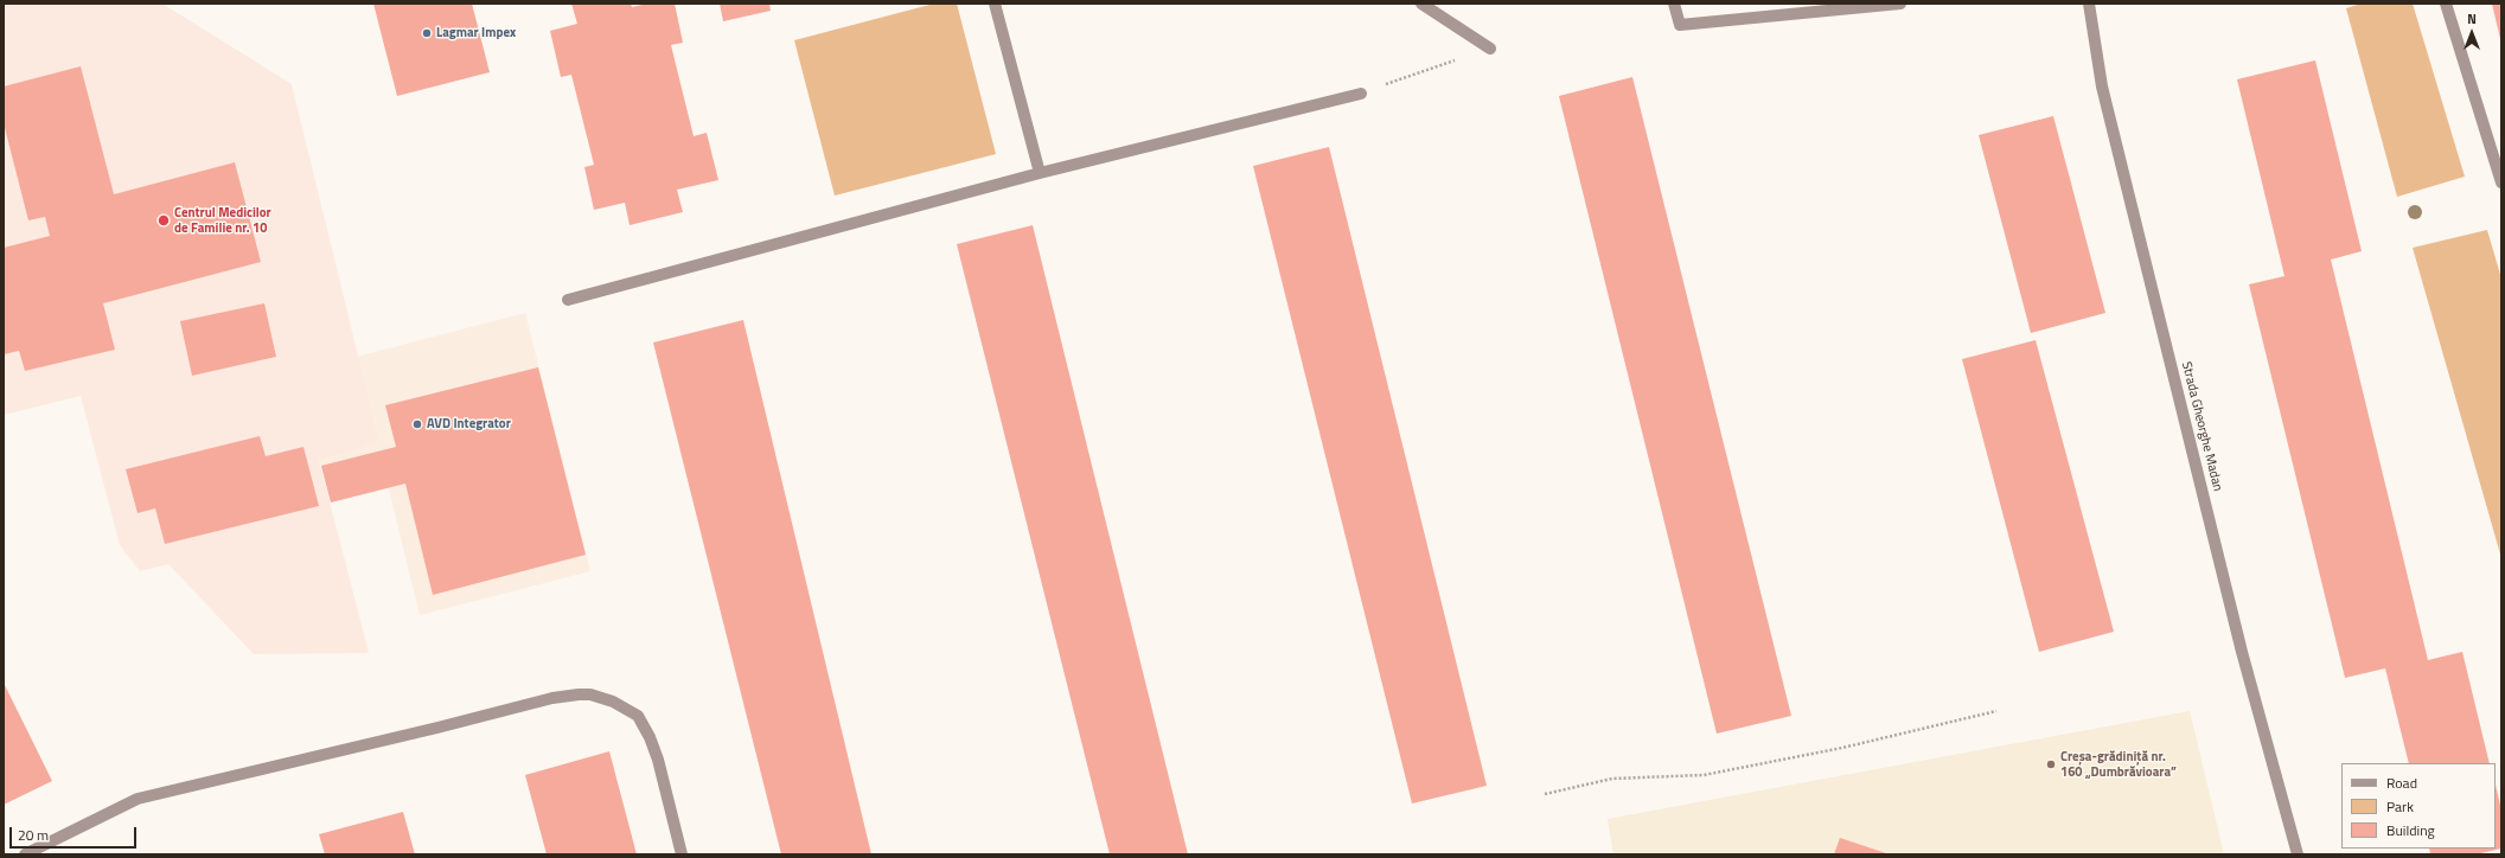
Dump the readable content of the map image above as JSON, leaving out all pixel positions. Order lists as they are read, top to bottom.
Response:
{
  "streets": {
    "street": ["Strada Gheorghe Madan"]
  },
  "places": [
    "Lagmar Impex",
    "Centrul Medicilor de Familie nr. 10",
    "AVD Integrator",
    "Creșa-grădiniță nr. 160 „Dumbrăvioara”"
  ],
  "legend": ["Road", "Park", "Building"],
  "scale_bar": "20 m",
  "north": "top"
}
